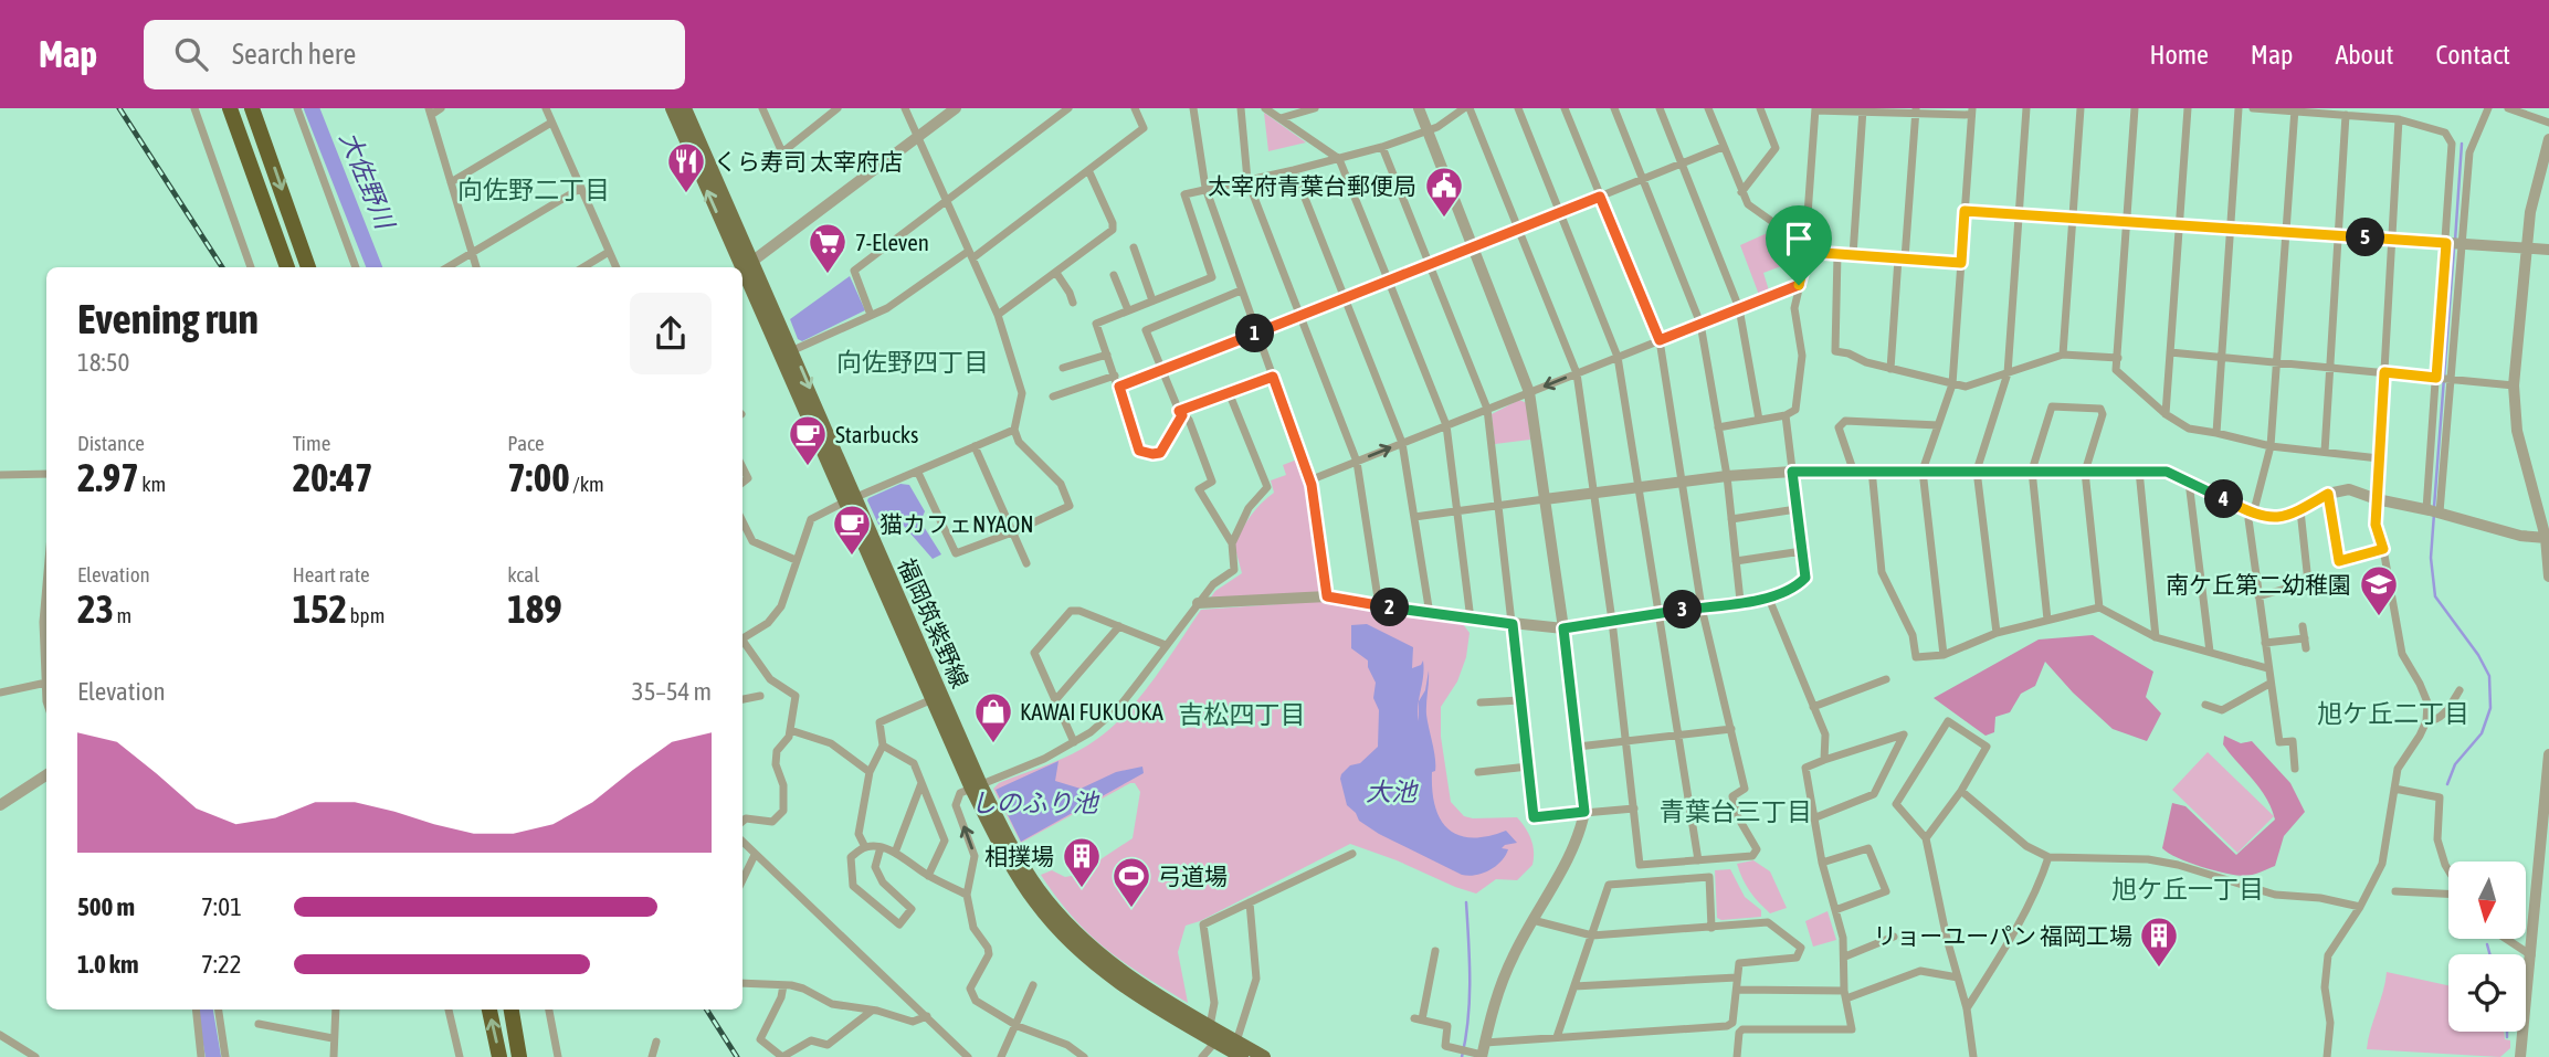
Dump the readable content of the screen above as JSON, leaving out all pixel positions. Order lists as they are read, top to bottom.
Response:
{
  "streets": {
    "main road": ["福岡筑紫野線"]
  },
  "districts": [
    "向佐野二丁目",
    "向佐野四丁目",
    "旭ケ丘二丁目",
    "吉松四丁目",
    "青葉台三丁目",
    "旭ケ丘一丁目"
  ],
  "water": ["大佐野川", "大池", "しのふり池"],
  "places": {
    "restaurant": ["くら寿司 太宰府店"],
    "public building": ["太宰府青葉台郵便局"],
    "supermarket": ["7-Eleven"],
    "cafe": ["Starbucks", "猫カフェNYAON"],
    "school or university": ["南ケ丘第二幼稚園"],
    "shop": ["KAWAI FUKUOKA"],
    "building": ["相撲場", "リョーユーパン 福岡工場"],
    "sports": ["弓道場"]
  },
  "north": "bottom",
  "page": {
    "header": "Map",
    "search": "Search here",
    "nav": [
      "Home",
      "Map",
      "About",
      "Contact"
    ],
    "pins": [
      "5",
      "1",
      "4",
      "2",
      "3"
    ],
    "heading": ["Evening run", "18:50"],
    "stats": [
      ["Distance", "2.97 km"],
      ["Time", "20:47"],
      ["Pace", "7:00 /km"],
      ["Elevation", "23 m"],
      ["Heart rate", "152 bpm"],
      ["kcal", "189"]
    ],
    "chart": ["Elevation", "35–54 m"],
    "list": [
      {
        "name": "500 m",
        "note": "7:01"
      },
      {
        "name": "1.0 km",
        "note": "7:22"
      }
    ]
  }
}
